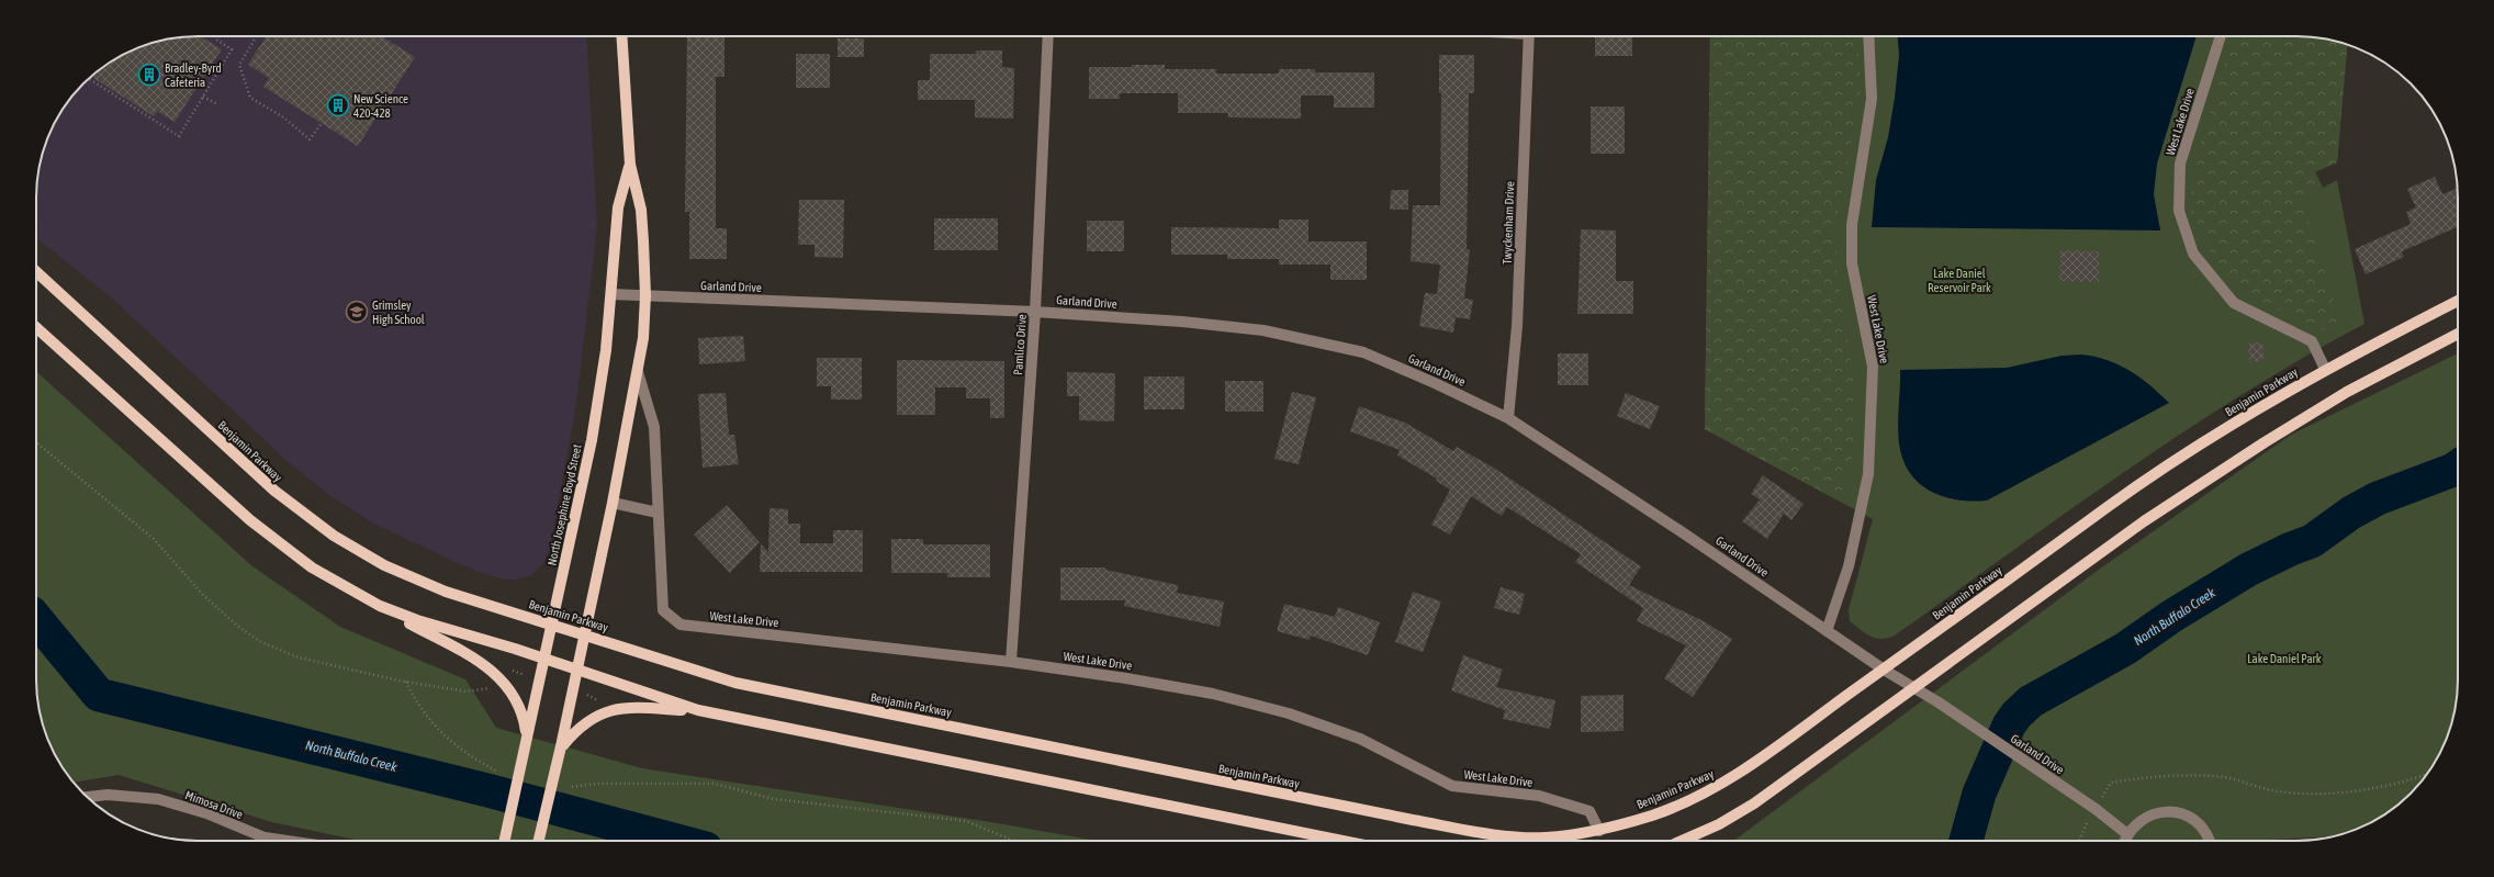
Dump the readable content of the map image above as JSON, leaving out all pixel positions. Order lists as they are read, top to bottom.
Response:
{
  "streets": {
    "main road": ["Benjamin Parkway", "North Josephine Boyd Street"],
    "street": [
      "West Lake Drive",
      "Twyckenham Drive",
      "Garland Drive",
      "Pamlico Drive",
      "Mimosa Drive"
    ]
  },
  "crossings": [
    ["West Lake Drive", "Garland Drive"],
    ["West Lake Drive", "Pamlico Drive"],
    ["West Lake Drive", "Benjamin Parkway"],
    ["West Lake Drive", "North Josephine Boyd Street"],
    ["Twyckenham Drive", "Garland Drive"],
    ["Garland Drive", "Pamlico Drive"],
    ["Garland Drive", "Benjamin Parkway"],
    ["Garland Drive", "North Josephine Boyd Street"],
    ["Benjamin Parkway", "North Josephine Boyd Street"]
  ],
  "water": ["North Buffalo Creek"],
  "parks": ["Lake Daniel Reservoir Park", "Lake Daniel Park"],
  "places": {
    "building": ["Bradley-Byrd Cafeteria", "New Science 420-428"],
    "school or university": ["Grimsley High School"]
  }
}
